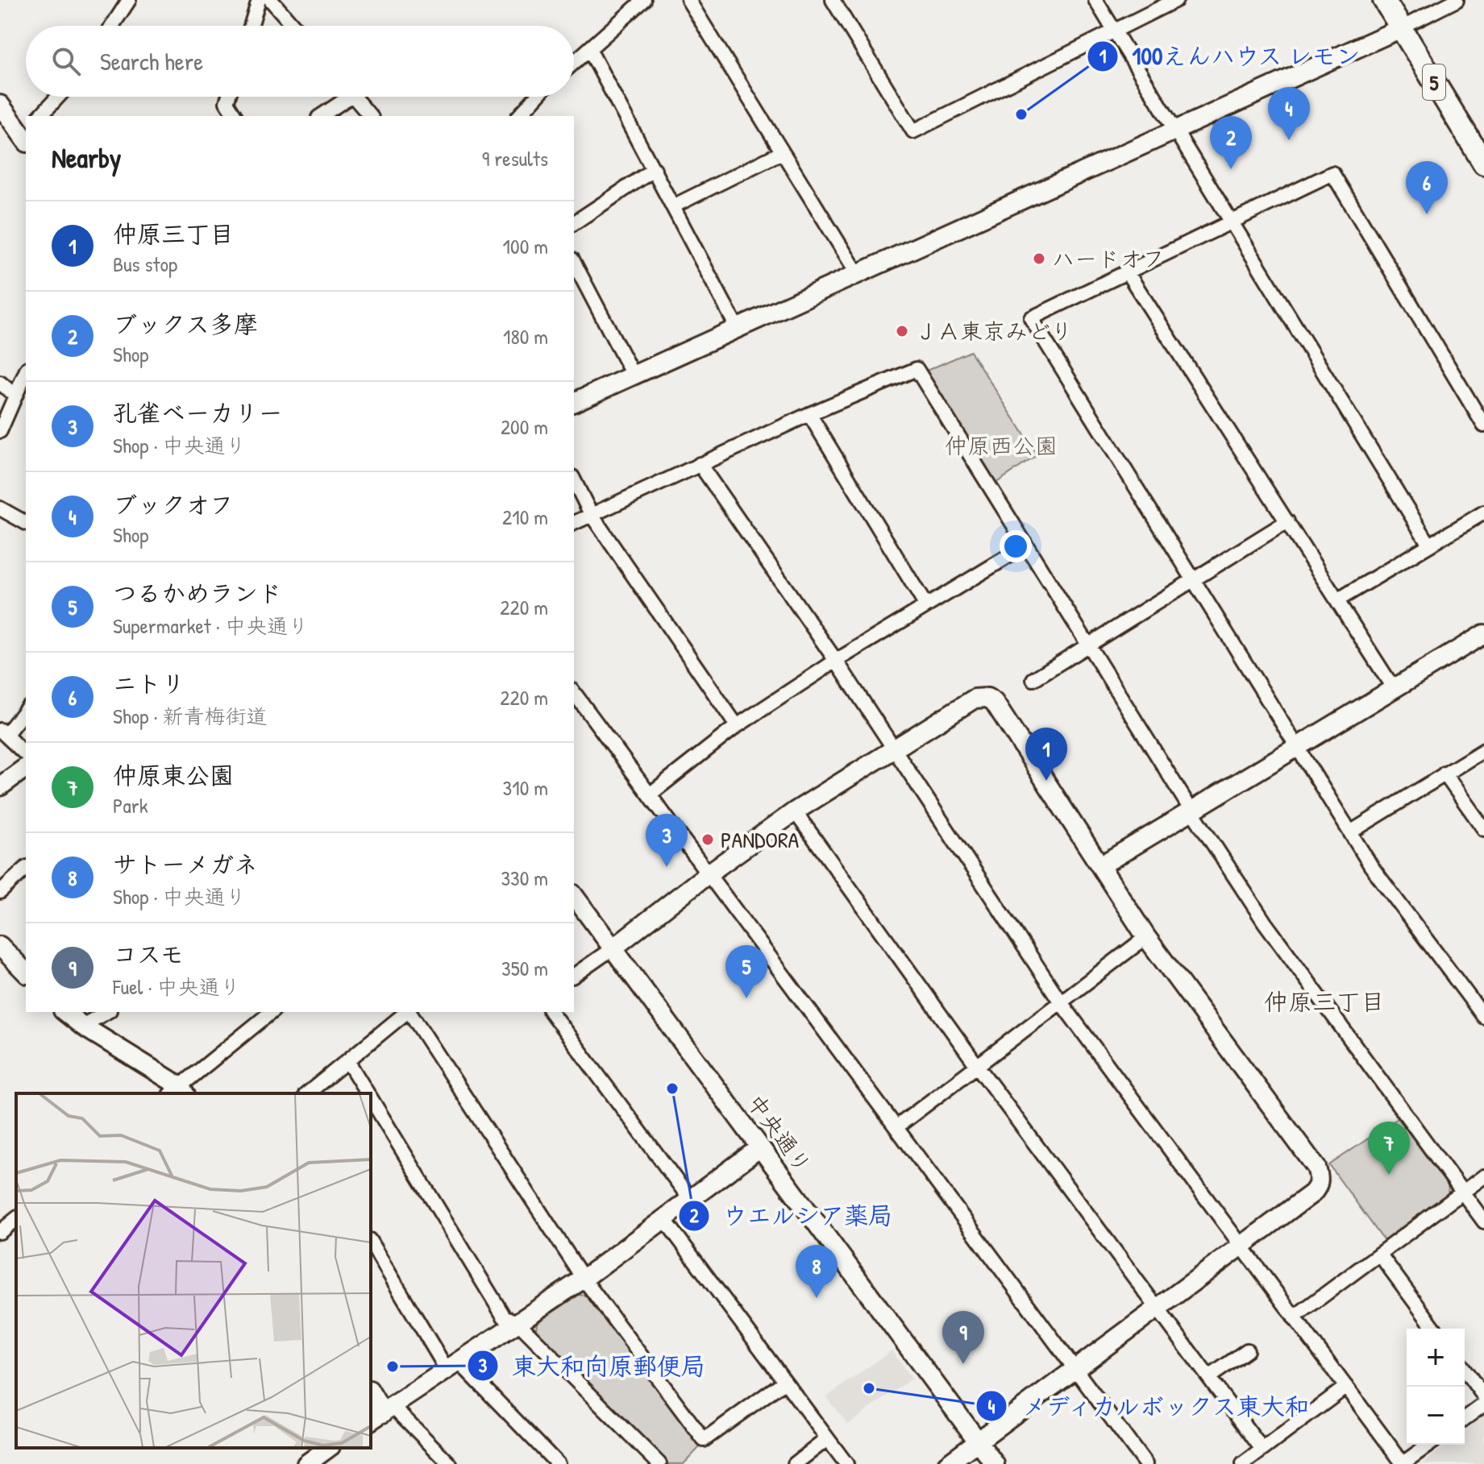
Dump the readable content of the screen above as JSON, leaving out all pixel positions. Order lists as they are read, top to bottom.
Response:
{
  "streets": {
    "main road": ["5"],
    "street": ["中央通り"]
  },
  "districts": ["仲原三丁目"],
  "parks": ["仲原西公園"],
  "places": [
    "100えんハウス レモン",
    "ハードオフ",
    "ＪＡ東京みどり",
    "PANDORA",
    "ウエルシア薬局",
    "東大和向原郵便局",
    "メディカルボックス東大和"
  ],
  "page": {
    "search": "Search here",
    "pins": [
      "4",
      "2",
      "6",
      "1",
      "3",
      "5",
      "7",
      "8",
      "9"
    ],
    "heading": ["Nearby", "9 results"],
    "list": [
      {
        "mark": "1",
        "name": "仲原三丁目",
        "note": "Bus stop",
        "value": "100 m"
      },
      {
        "mark": "2",
        "name": "ブックス多摩",
        "note": "Shop",
        "value": "180 m"
      },
      {
        "mark": "3",
        "name": "孔雀ベーカリー",
        "note": "Shop · 中央通り",
        "value": "200 m"
      },
      {
        "mark": "4",
        "name": "ブックオフ",
        "note": "Shop",
        "value": "210 m"
      },
      {
        "mark": "5",
        "name": "つるかめランド",
        "note": "Supermarket · 中央通り",
        "value": "220 m"
      },
      {
        "mark": "6",
        "name": "ニトリ",
        "note": "Shop · 新青梅街道",
        "value": "220 m"
      },
      {
        "mark": "7",
        "name": "仲原東公園",
        "note": "Park",
        "value": "310 m"
      },
      {
        "mark": "8",
        "name": "サトーメガネ",
        "note": "Shop · 中央通り",
        "value": "330 m"
      },
      {
        "mark": "9",
        "name": "コスモ",
        "note": "Fuel · 中央通り",
        "value": "350 m"
      }
    ],
    "map_buttons": ["+", "−"]
  }
}
